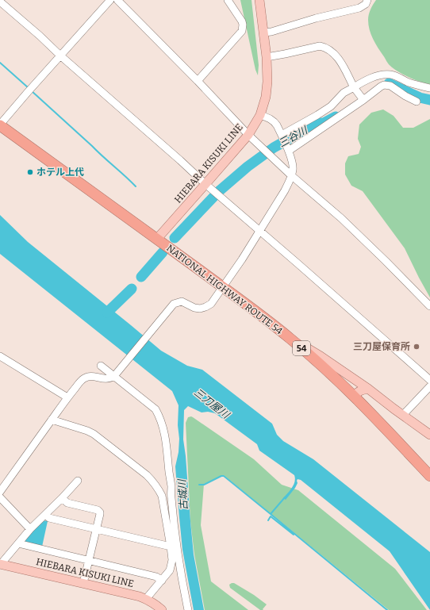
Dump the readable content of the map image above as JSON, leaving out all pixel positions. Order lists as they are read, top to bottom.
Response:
{
  "streets": {
    "highway": ["NATIONAL HIGHWAY ROUTE 54", "54"],
    "main road": ["HIEBARA KISUKI LINE"]
  },
  "crossings": [
    ["HIEBARA KISUKI LINE", "NATIONAL HIGHWAY ROUTE 54"]
  ],
  "water": ["三谷川", "三刀屋川", "古城川"],
  "places": ["ホテル上代", "三刀屋保育所"]
}
